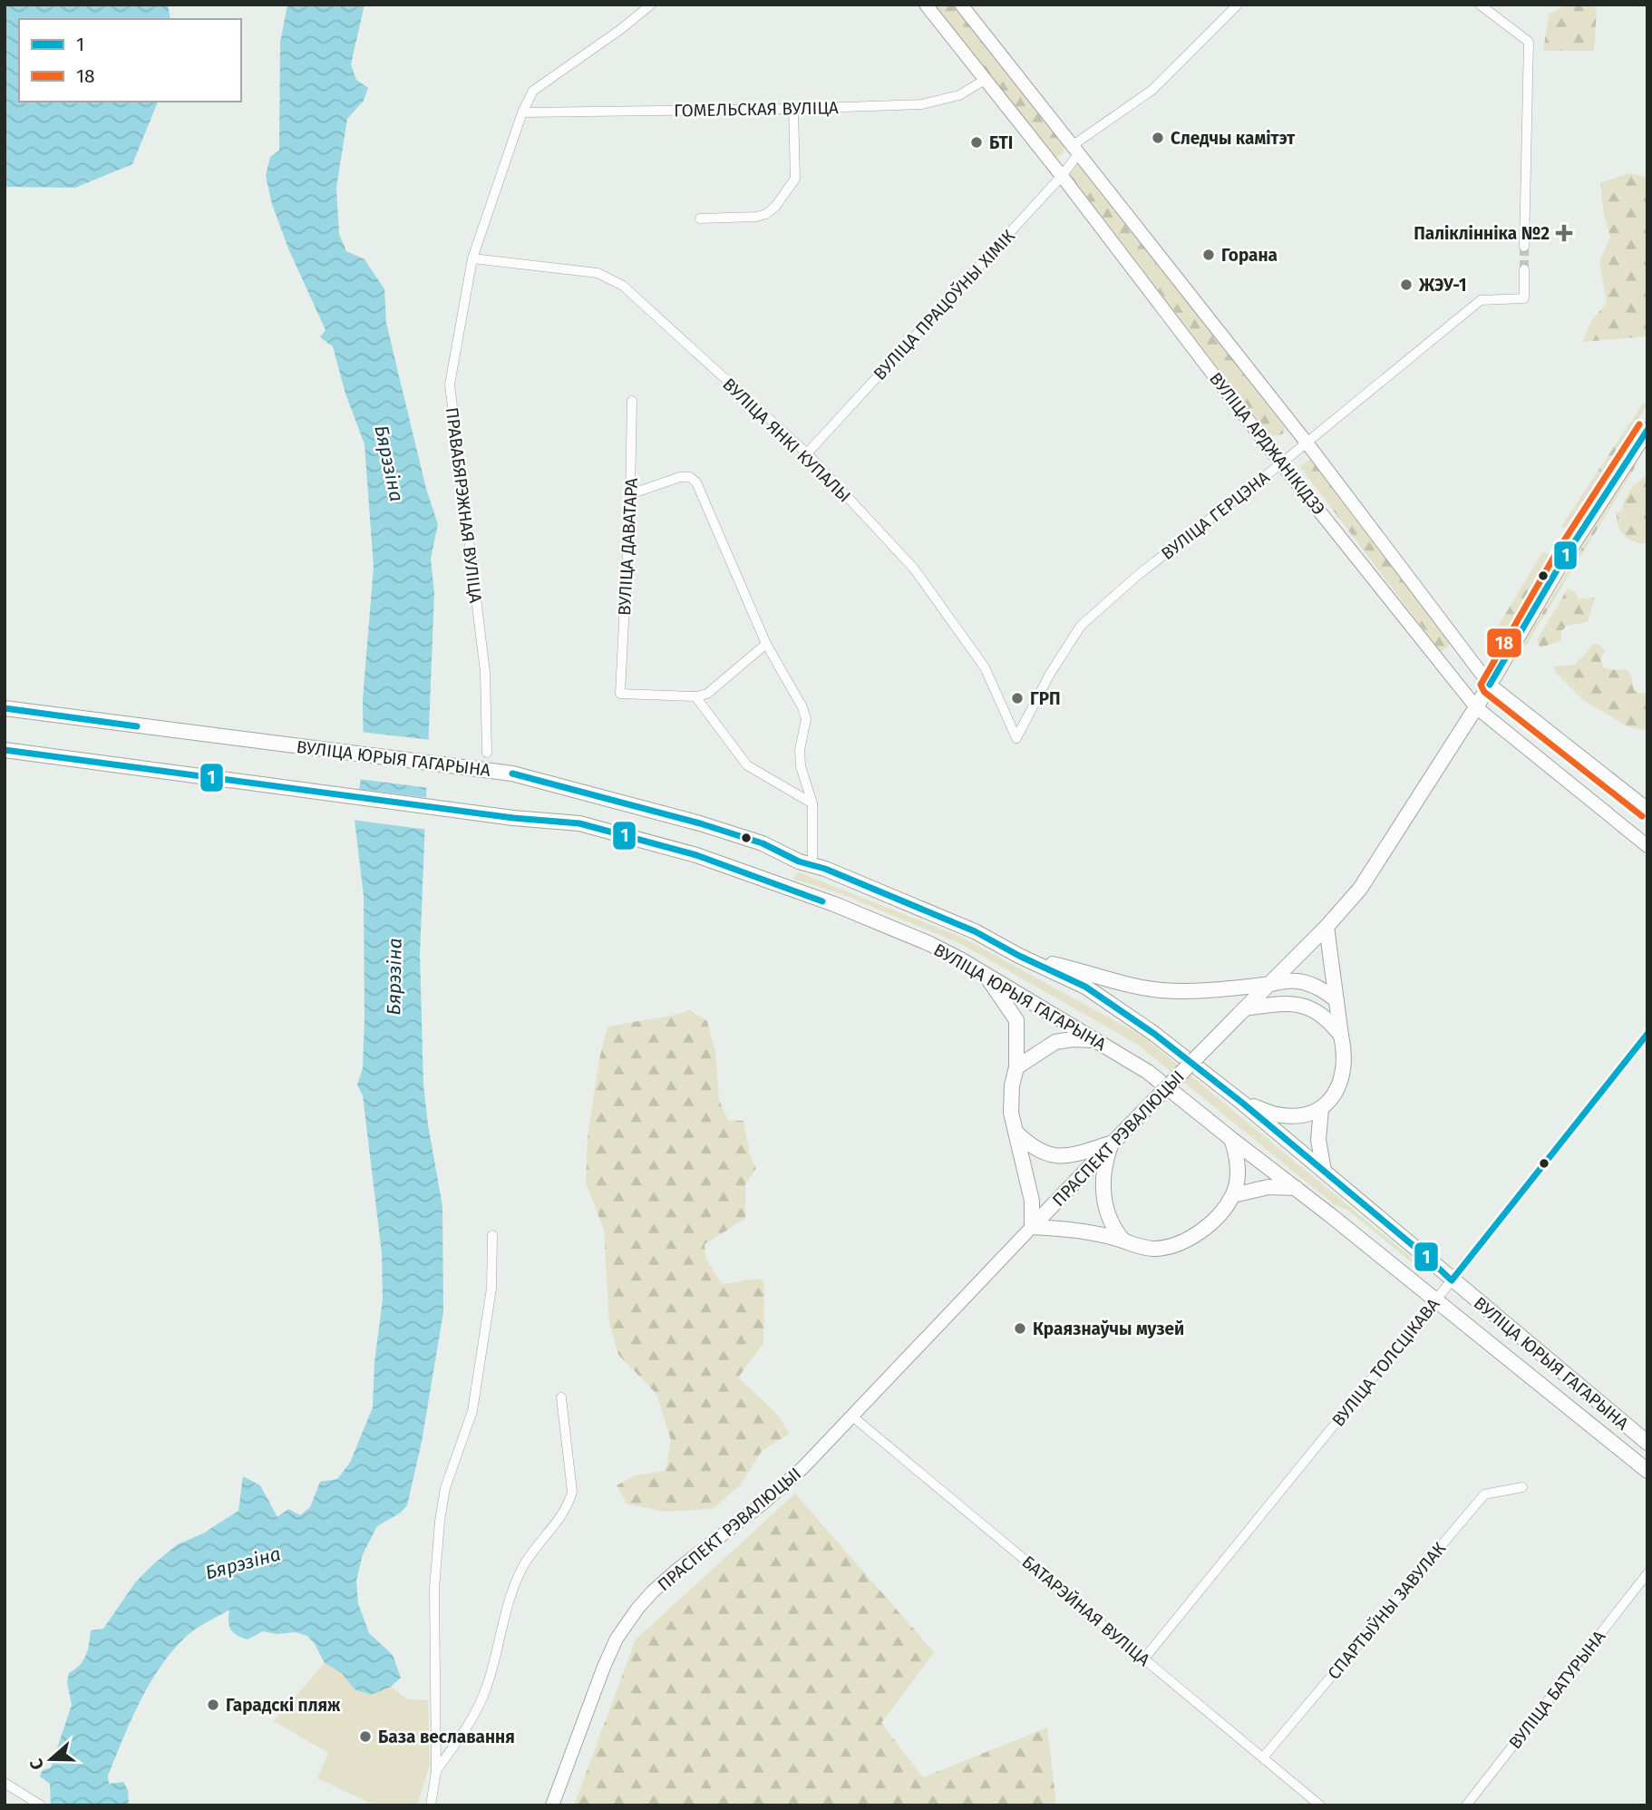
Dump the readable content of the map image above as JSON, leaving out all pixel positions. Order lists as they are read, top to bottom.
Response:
{
  "streets": {
    "main road": ["ВУЛІЦА АРДЖАНІКІДЗЭ", "ВУЛІЦА ЮРЫЯ ГАГАРЫНА", "ПРАСПЕКТ РЭВАЛЮЦЫІ"],
    "street": [
      "ГОМЕЛЬСКАЯ ВУЛІЦА",
      "ВУЛІЦА ПРАЦОЎНЫ ХІМІК",
      "ВУЛІЦА ЯНКІ КУПАЛЫ",
      "ПРАВАБЯРЭЖНАЯ ВУЛІЦА",
      "ВУЛІЦА ГЕРЦЭНА",
      "ВУЛІЦА ДАВАТАРА",
      "ВУЛІЦА ТОЛСЦІКАВА",
      "БАТАРЭЙНАЯ ВУЛІЦА",
      "СПАРТЫЎНЫ ЗАВУЛАК",
      "ВУЛІЦА БАТУРЫНА"
    ]
  },
  "crossings": [
    ["ГОМЕЛЬСКАЯ ВУЛІЦА", "ВУЛІЦА АРДЖАНІКІДЗЭ"],
    ["ГОМЕЛЬСКАЯ ВУЛІЦА", "ПРАВАБЯРЭЖНАЯ ВУЛІЦА"],
    ["ВУЛІЦА ПРАЦОЎНЫ ХІМІК", "ВУЛІЦА ЯНКІ КУПАЛЫ"],
    ["ВУЛІЦА ПРАЦОЎНЫ ХІМІК", "ВУЛІЦА АРДЖАНІКІДЗЭ"],
    ["ВУЛІЦА ЯНКІ КУПАЛЫ", "ПРАВАБЯРЭЖНАЯ ВУЛІЦА"],
    ["ВУЛІЦА ЯНКІ КУПАЛЫ", "ВУЛІЦА ГЕРЦЭНА"],
    ["ВУЛІЦА АРДЖАНІКІДЗЭ", "ВУЛІЦА ГЕРЦЭНА"],
    ["ВУЛІЦА АРДЖАНІКІДЗЭ", "ПРАСПЕКТ РЭВАЛЮЦЫІ"],
    ["ВУЛІЦА ЮРЫЯ ГАГАРЫНА", "ВУЛІЦА ТОЛСЦІКАВА"],
    ["ПРАСПЕКТ РЭВАЛЮЦЫІ", "БАТАРЭЙНАЯ ВУЛІЦА"],
    ["ВУЛІЦА ТОЛСЦІКАВА", "БАТАРЭЙНАЯ ВУЛІЦА"],
    ["БАТАРЭЙНАЯ ВУЛІЦА", "СПАРТЫЎНЫ ЗАВУЛАК"]
  ],
  "water": ["Бярэзіна"],
  "places": {
    "other": [
      "Следчы камітэт",
      "БТІ",
      "Горана",
      "ЖЭУ-1",
      "ГРП",
      "Краязнаўчы музей",
      "Гарадскі пляж",
      "База веславання"
    ],
    "health": ["Паліклінніка №2"]
  },
  "lines": ["transit line 18", "transit line 1"],
  "legend": ["1", "18"],
  "north": "left"
}
